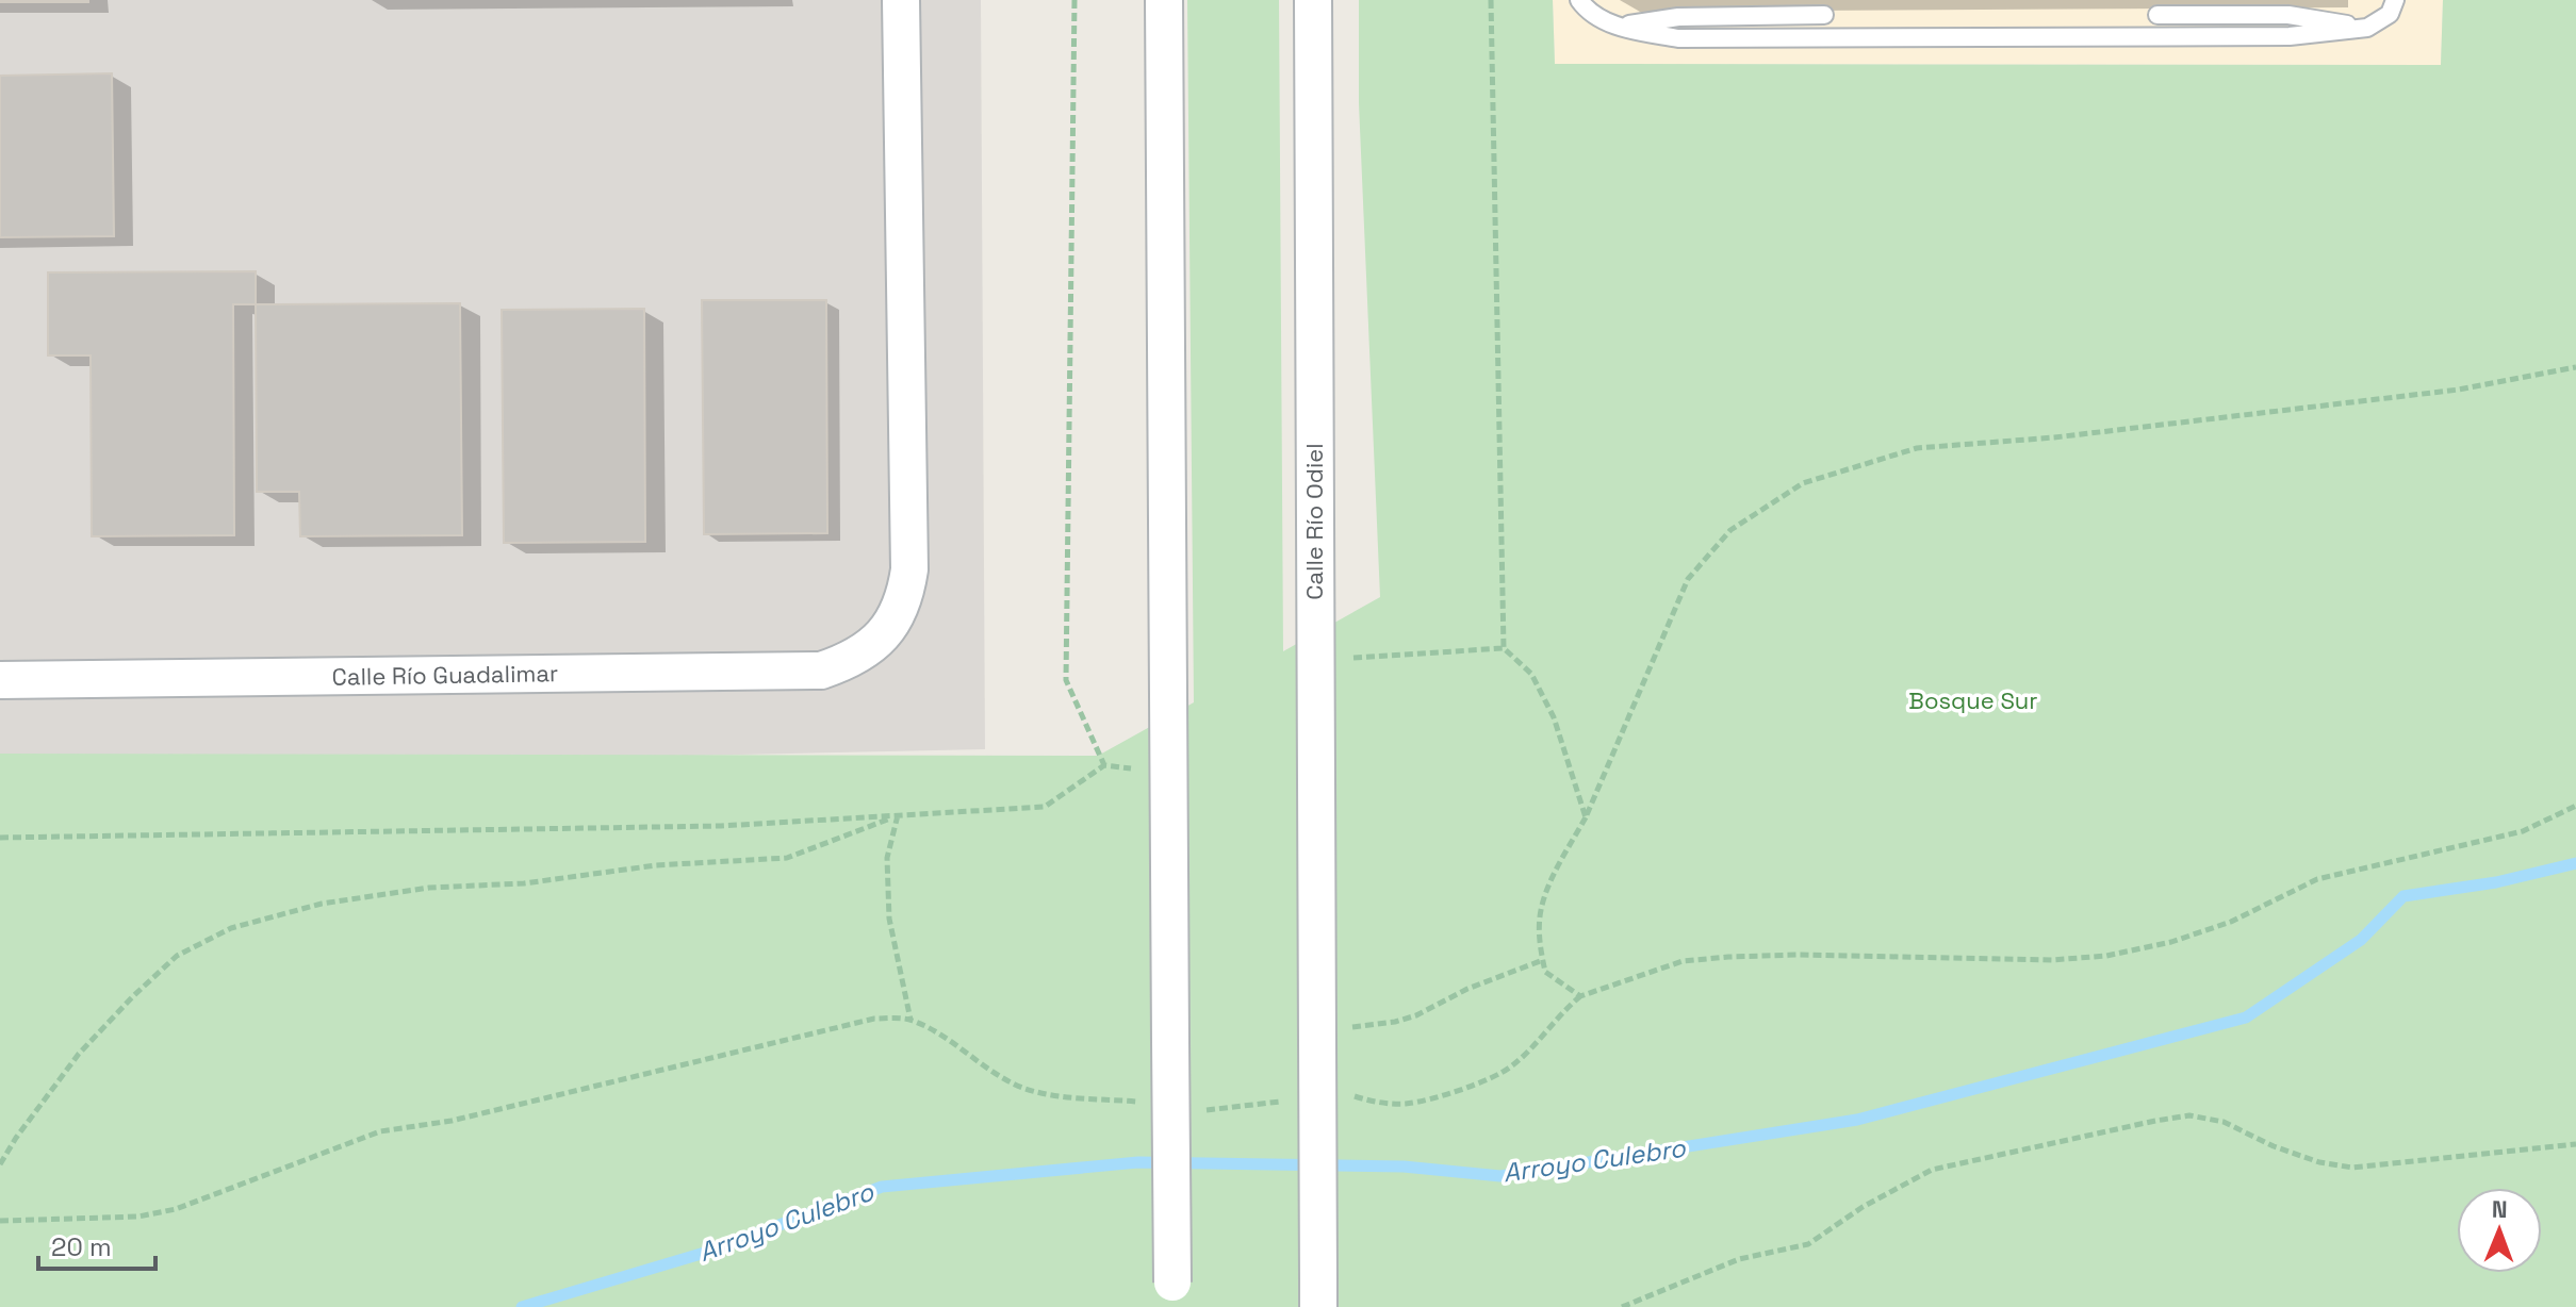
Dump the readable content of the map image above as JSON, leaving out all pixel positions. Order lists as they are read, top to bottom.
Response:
{
  "streets": {
    "street": ["Calle Río Odiel", "Calle Río Guadalimar"]
  },
  "water": ["Arroyo Culebro"],
  "parks": ["Bosque Sur"],
  "scale_bar": "20 m",
  "north": "top"
}
